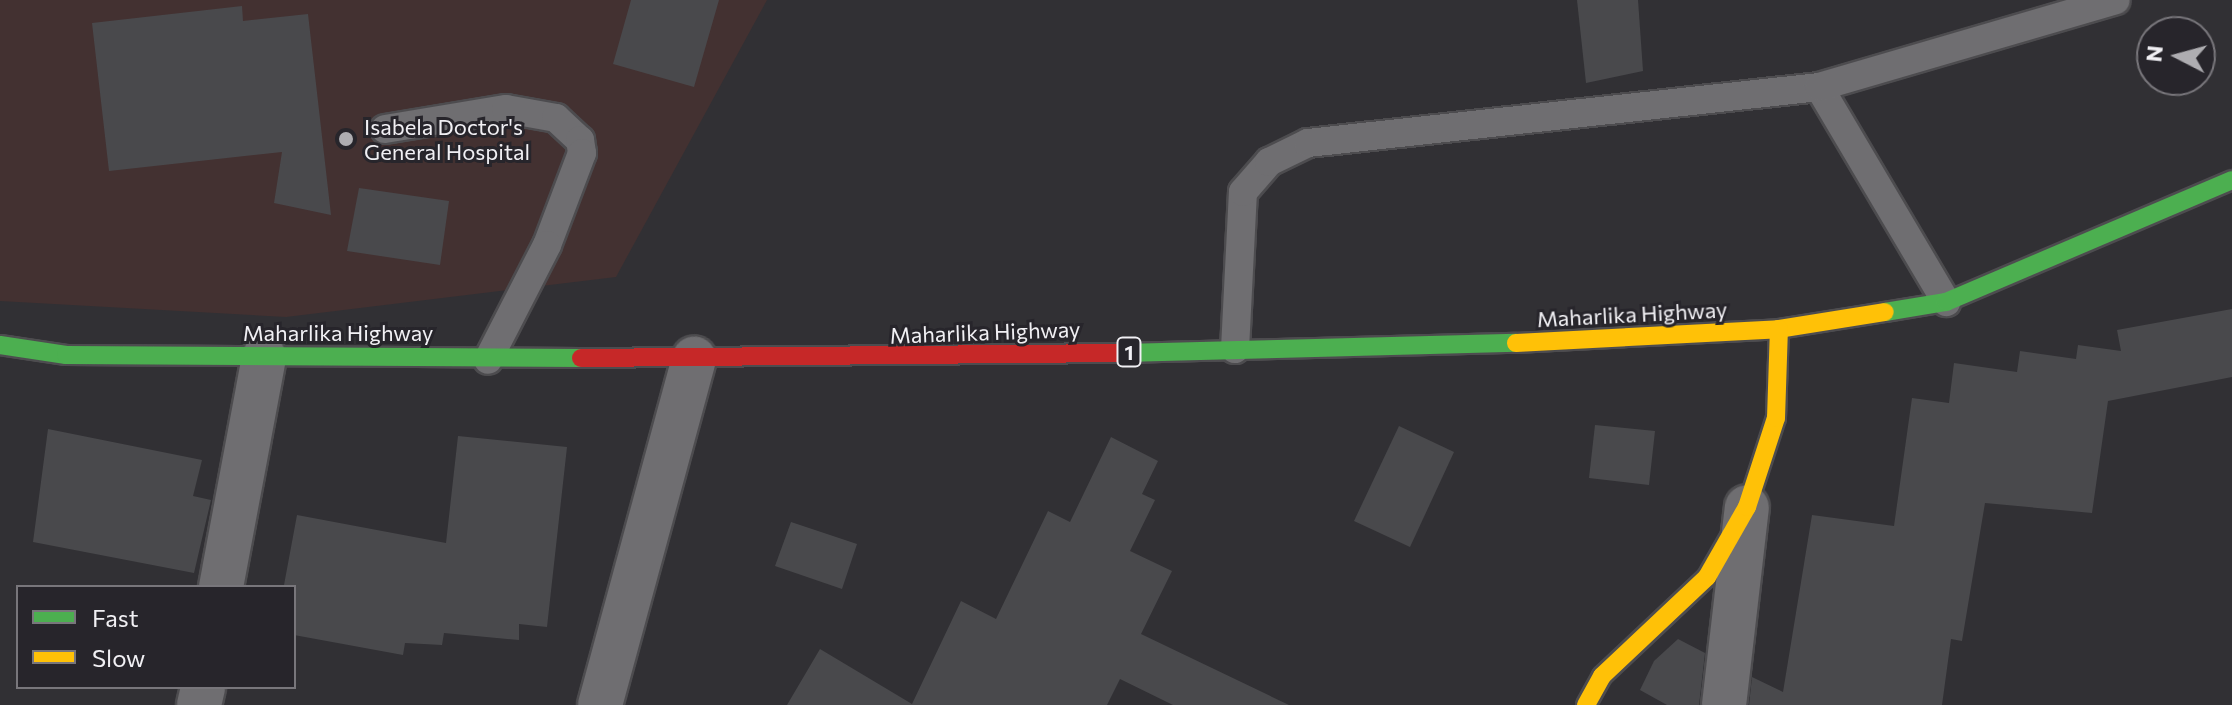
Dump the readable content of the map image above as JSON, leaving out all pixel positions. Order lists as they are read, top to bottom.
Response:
{
  "streets": {
    "main road": ["Maharlika Highway", "1"]
  },
  "places": ["Isabela Doctor's General Hospital"],
  "legend": ["Fast", "Slow"],
  "north": "left"
}
